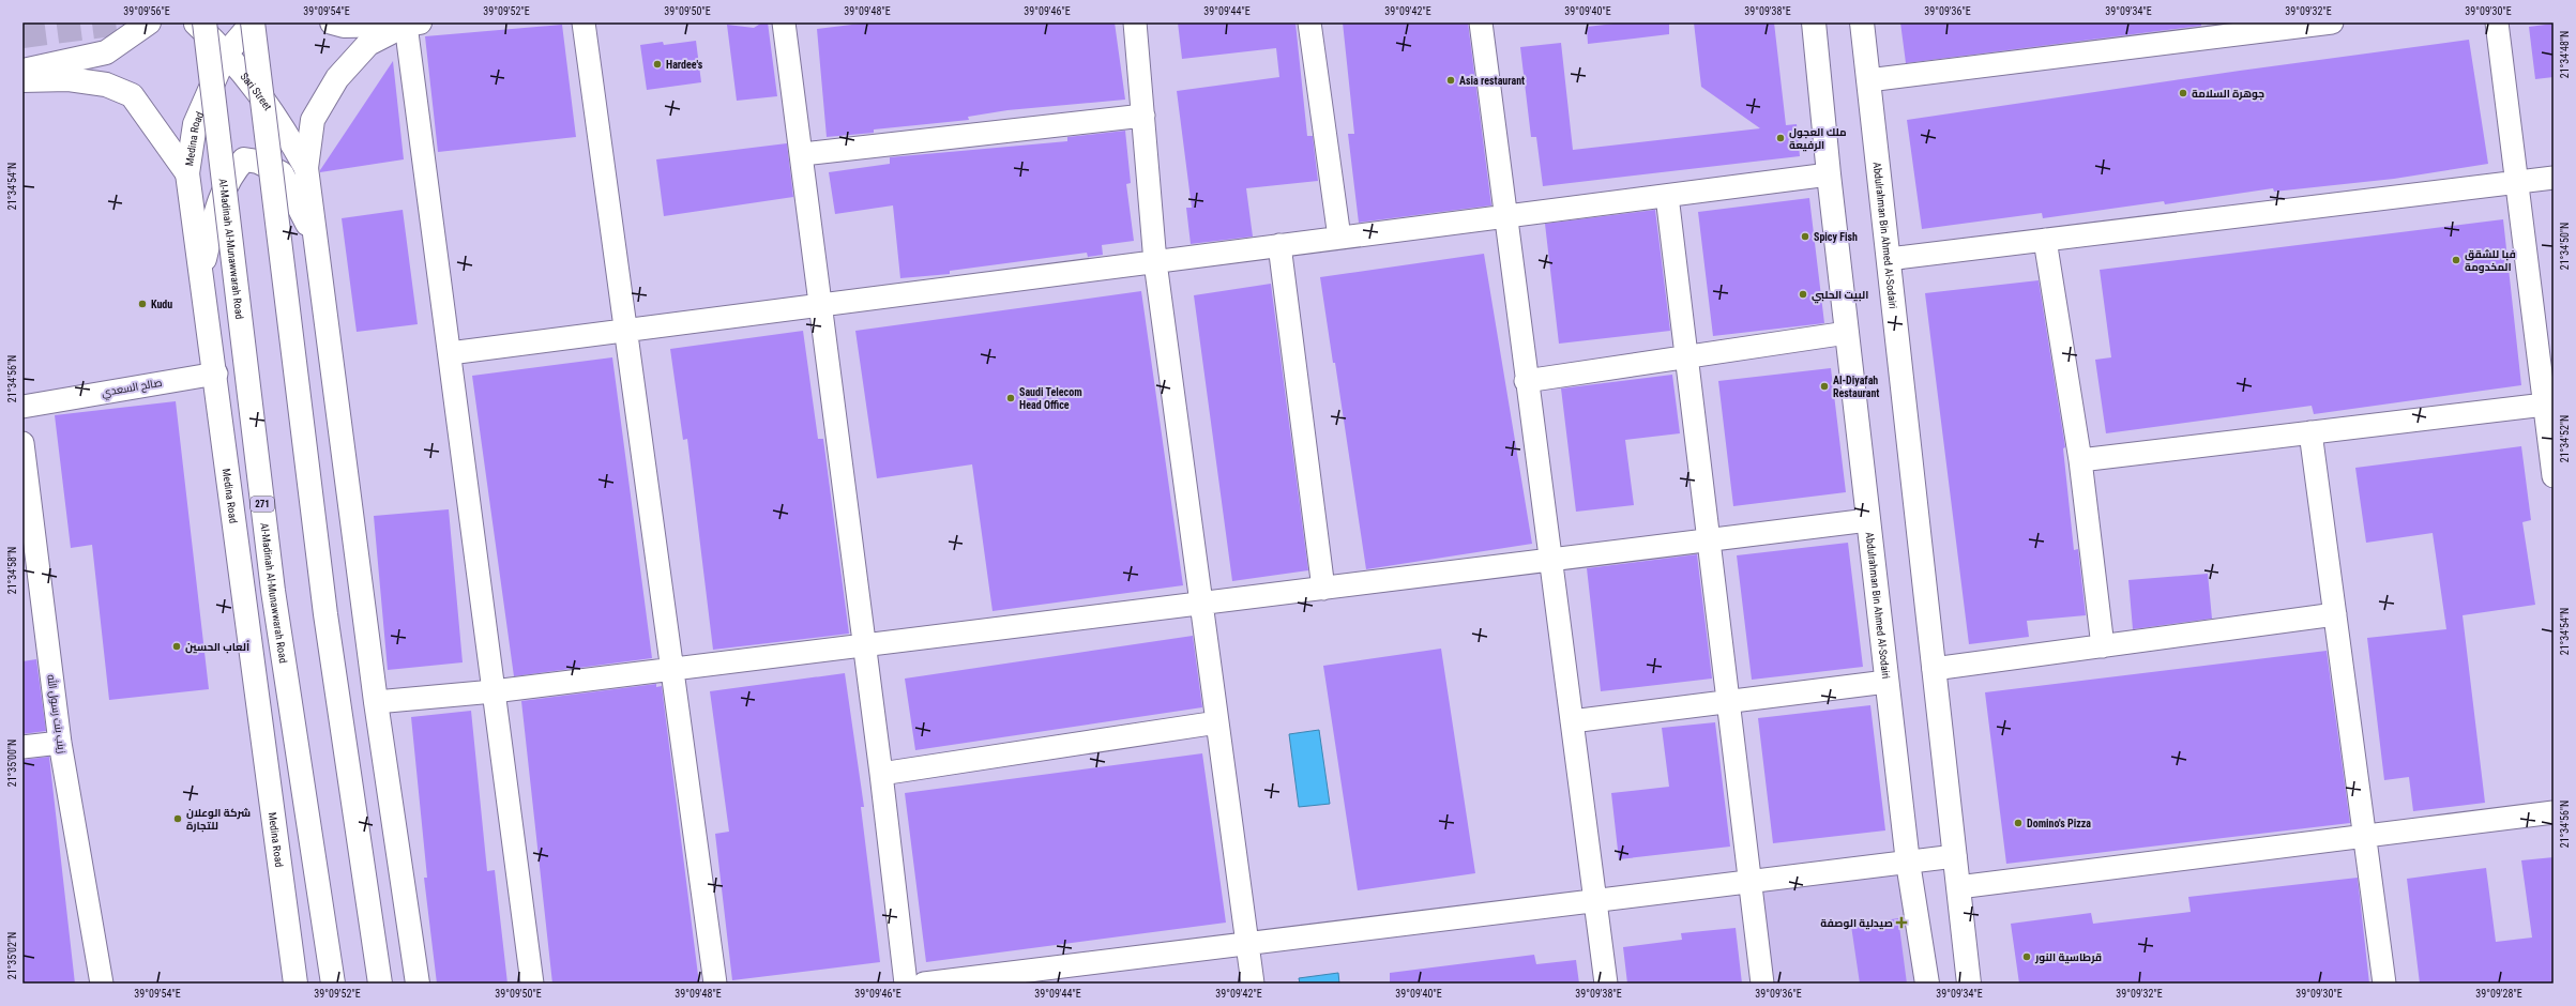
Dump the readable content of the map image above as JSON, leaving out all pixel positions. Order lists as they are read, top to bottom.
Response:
{
  "streets": {
    "main road": [
      "Sari Street",
      "Medina Road",
      "Abdulrahman Bin Ahmed Al-Sodairi",
      "Al-Madinah Al-Munawwarah Road",
      "271"
    ],
    "street": ["صالح السعدي", "زينب بنت رسول الله"]
  },
  "crossings": [
    ["Sari Street", "Medina Road"],
    ["Medina Road", "صالح السعدي"]
  ],
  "places": {
    "other": [
      "Hardee's",
      "Asia restaurant",
      "جوهرة السلامة",
      "ملك العجول الرفيعة",
      "Spicy Fish",
      "فبا للشقق المخدومة",
      "البيت الحلبي",
      "Kudu",
      "Al-Diyafah Restaurant",
      "Saudi Telecom Head Office",
      "ألعاب الحسين",
      "شركة الوعلان للتجارة",
      "Domino's Pizza",
      "قرطاسية النور"
    ],
    "health": ["صيدلية الوصفة"]
  },
  "coordinates": [
    "39°09'56\"E",
    "39°09'54\"E",
    "39°09'52\"E",
    "39°09'50\"E",
    "39°09'48\"E",
    "39°09'46\"E",
    "39°09'44\"E",
    "39°09'42\"E",
    "39°09'40\"E",
    "39°09'38\"E",
    "39°09'36\"E",
    "39°09'34\"E",
    "39°09'32\"E",
    "39°09'30\"E",
    "21°34'48\"N",
    "21°34'54\"N",
    "21°34'50\"N",
    "21°34'56\"N",
    "21°34'52\"N",
    "21°34'58\"N",
    "21°35'00\"N",
    "21°35'02\"N",
    "39°09'28\"E"
  ]
}
